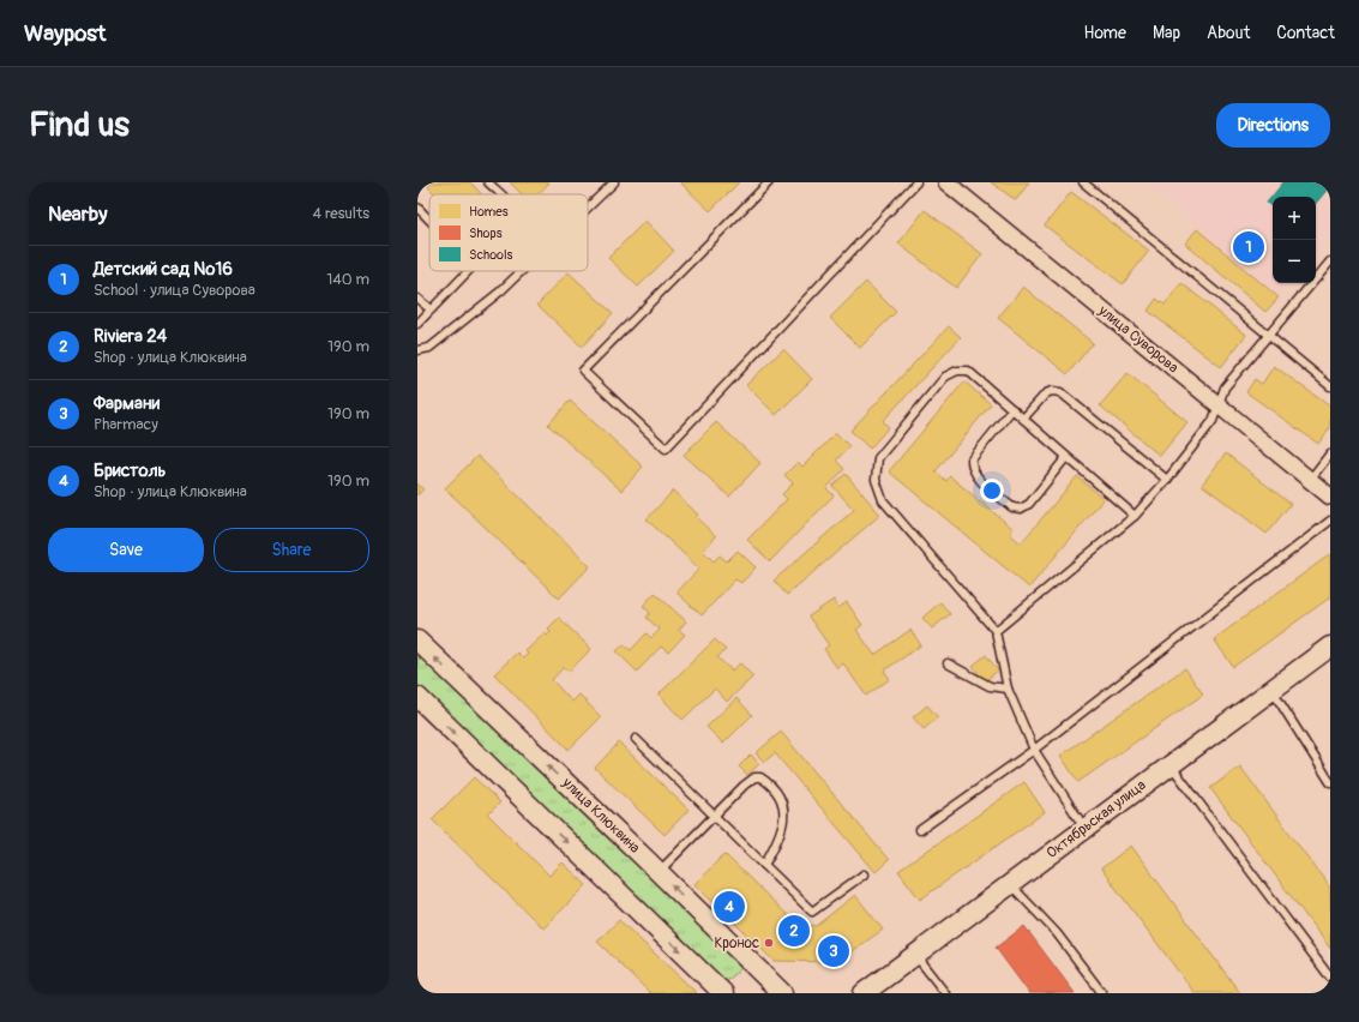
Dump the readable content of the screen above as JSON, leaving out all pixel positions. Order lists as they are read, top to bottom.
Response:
{
  "streets": {
    "street": ["улица Суворова", "улица Клюквина", "Октябрьская улица"]
  },
  "places": ["Кронос"],
  "legend": ["Homes", "Shops", "Schools"],
  "page": {
    "header": "Waypost",
    "nav": [
      "Home",
      "Map",
      "About",
      "Contact"
    ],
    "buttons": [
      "Directions",
      ["Save", "Share"]
    ],
    "title": "Find us",
    "heading": ["Nearby", "4 results"],
    "map_buttons": ["+", "−"],
    "pins": [
      "1",
      "4",
      "2",
      "3"
    ],
    "list": [
      {
        "mark": "1",
        "name": "Детский сад №16",
        "note": "School · улица Суворова",
        "value": "140 m"
      },
      {
        "mark": "2",
        "name": "Riviera 24",
        "note": "Shop · улица Клюквина",
        "value": "190 m"
      },
      {
        "mark": "3",
        "name": "Фармани",
        "note": "Pharmacy",
        "value": "190 m"
      },
      {
        "mark": "4",
        "name": "Бристоль",
        "note": "Shop · улица Клюквина",
        "value": "190 m"
      }
    ]
  }
}
